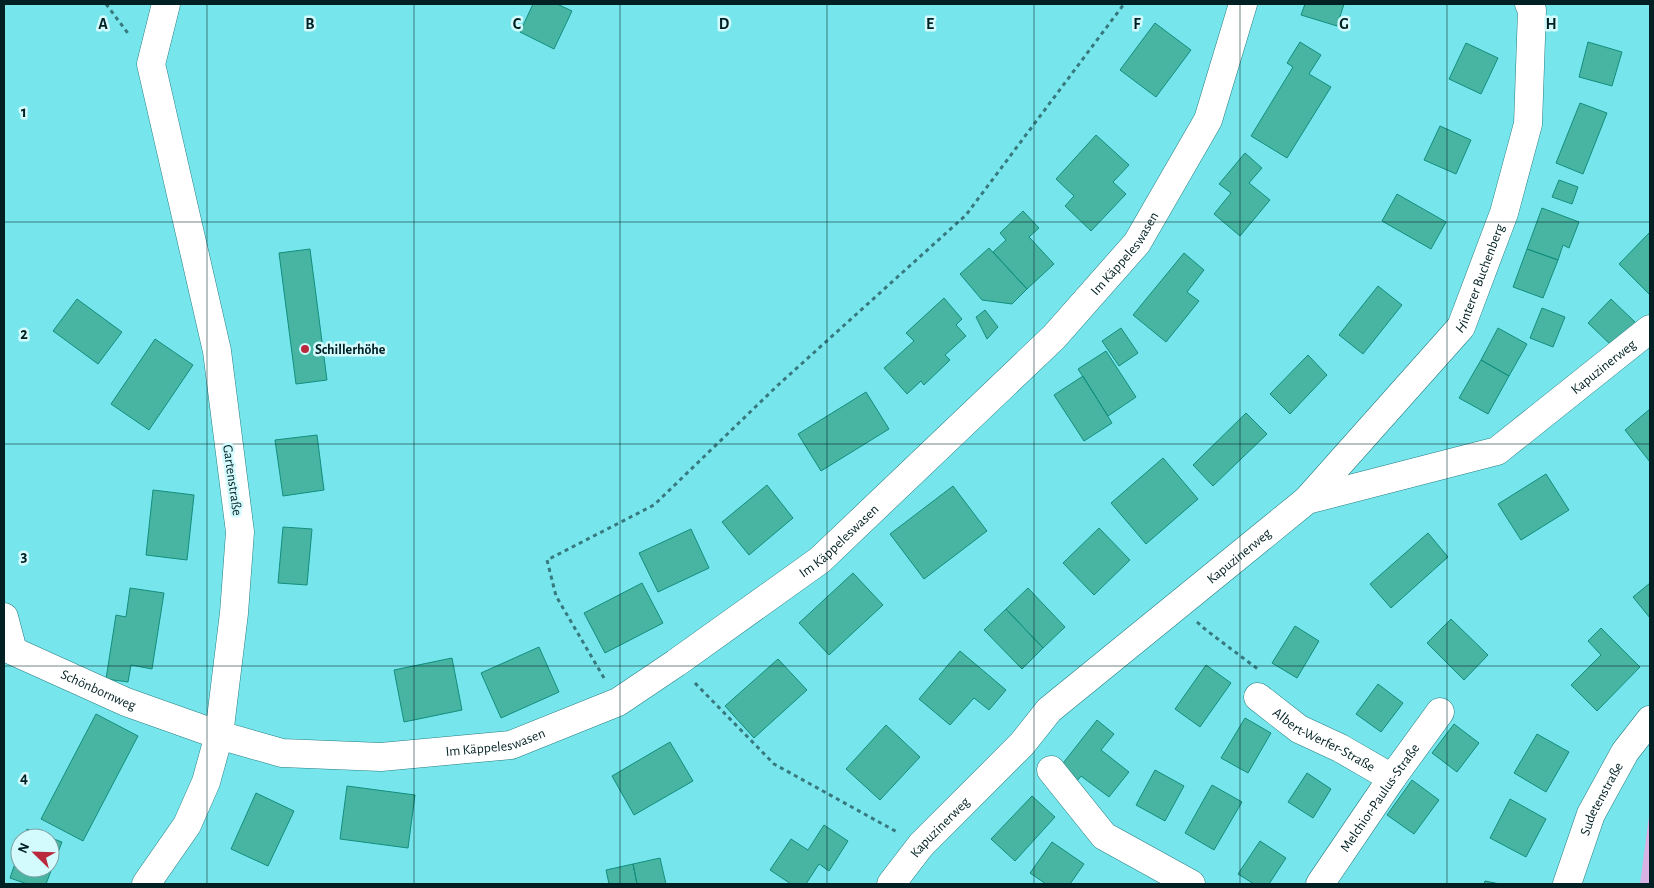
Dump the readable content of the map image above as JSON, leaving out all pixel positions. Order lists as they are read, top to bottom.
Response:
{
  "streets": {
    "street": [
      "Im Käppeleswasen",
      "Hinterer Buchenberg",
      "Kapuzinerweg",
      "Gartenstraße",
      "Schönbornweg",
      "Albert-Werfer-Straße",
      "Melchior-Paulus-Straße",
      "Sudetenstraße"
    ]
  },
  "crossings": [
    ["Im Käppeleswasen", "Gartenstraße"],
    ["Im Käppeleswasen", "Schönbornweg"],
    ["Hinterer Buchenberg", "Kapuzinerweg"],
    ["Gartenstraße", "Schönbornweg"],
    ["Albert-Werfer-Straße", "Melchior-Paulus-Straße"]
  ],
  "places": ["Schillerhöhe"],
  "north": "top left",
  "grid": {
    "columns": [
      "A",
      "B",
      "C",
      "D",
      "E",
      "F",
      "G",
      "H"
    ],
    "rows": [
      "1",
      "2",
      "3",
      "4"
    ]
  }
}
